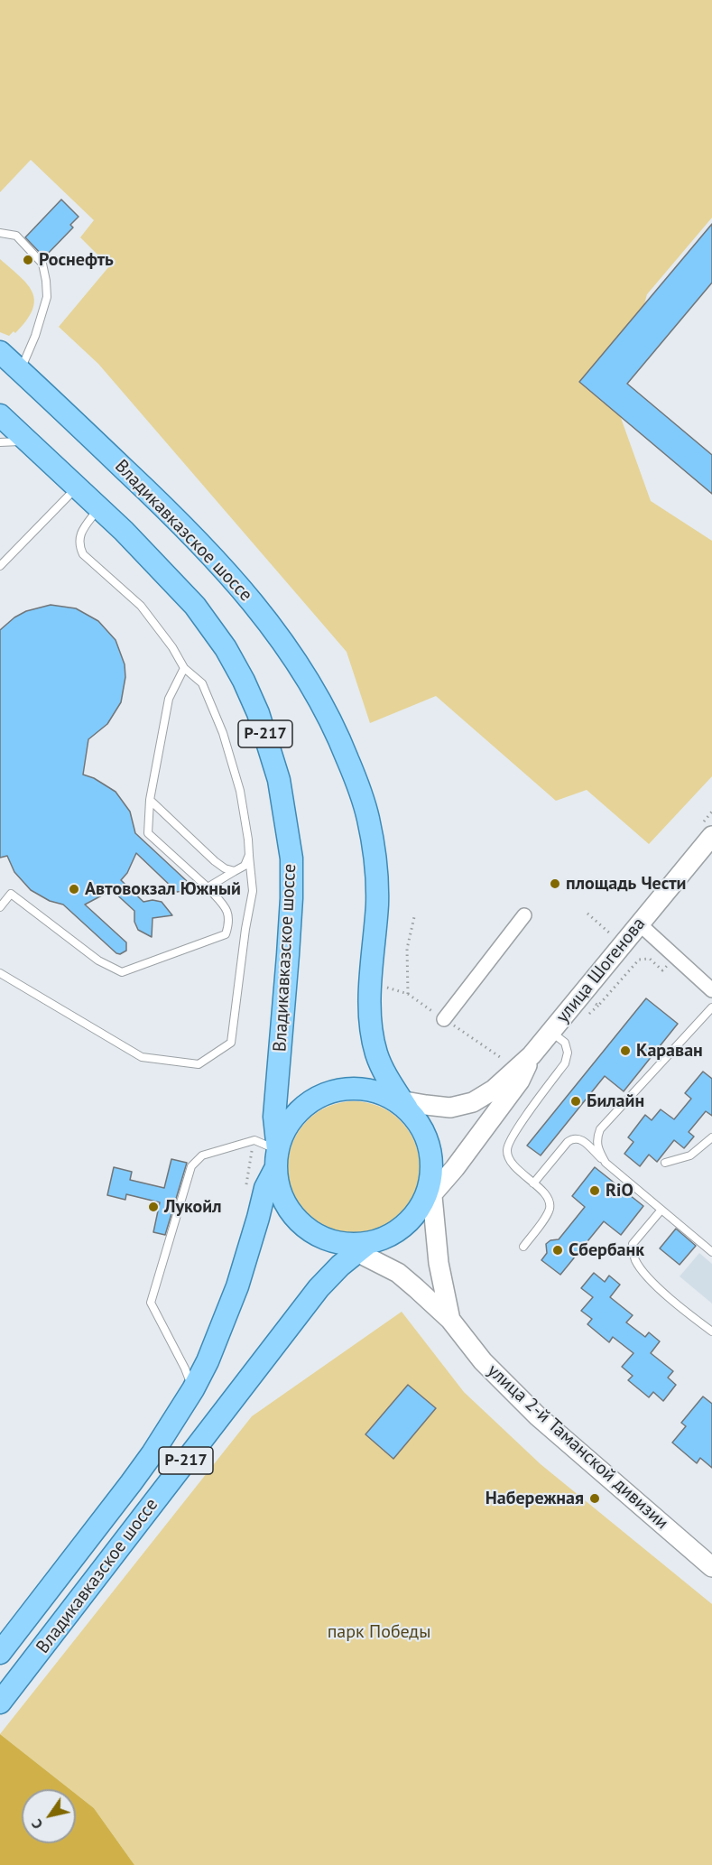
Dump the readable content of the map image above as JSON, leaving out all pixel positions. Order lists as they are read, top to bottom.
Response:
{
  "streets": {
    "main road": [
      "Владикавказское шоссе",
      "Р-217",
      "улица Шогенова",
      "улица 2-й Таманской дивизии"
    ]
  },
  "crossings": [
    ["Владикавказское шоссе", "Р-217"],
    ["Владикавказское шоссе", "улица 2-й Таманской дивизии"],
    ["Р-217", "улица 2-й Таманской дивизии"]
  ],
  "parks": ["парк Победы"],
  "places": [
    "Роснефть",
    "площадь Чести",
    "Автовокзал Южный",
    "Караван",
    "Билайн",
    "RiO",
    "Лукойл",
    "Сбербанк",
    "Набережная"
  ],
  "north": "bottom left"
}
